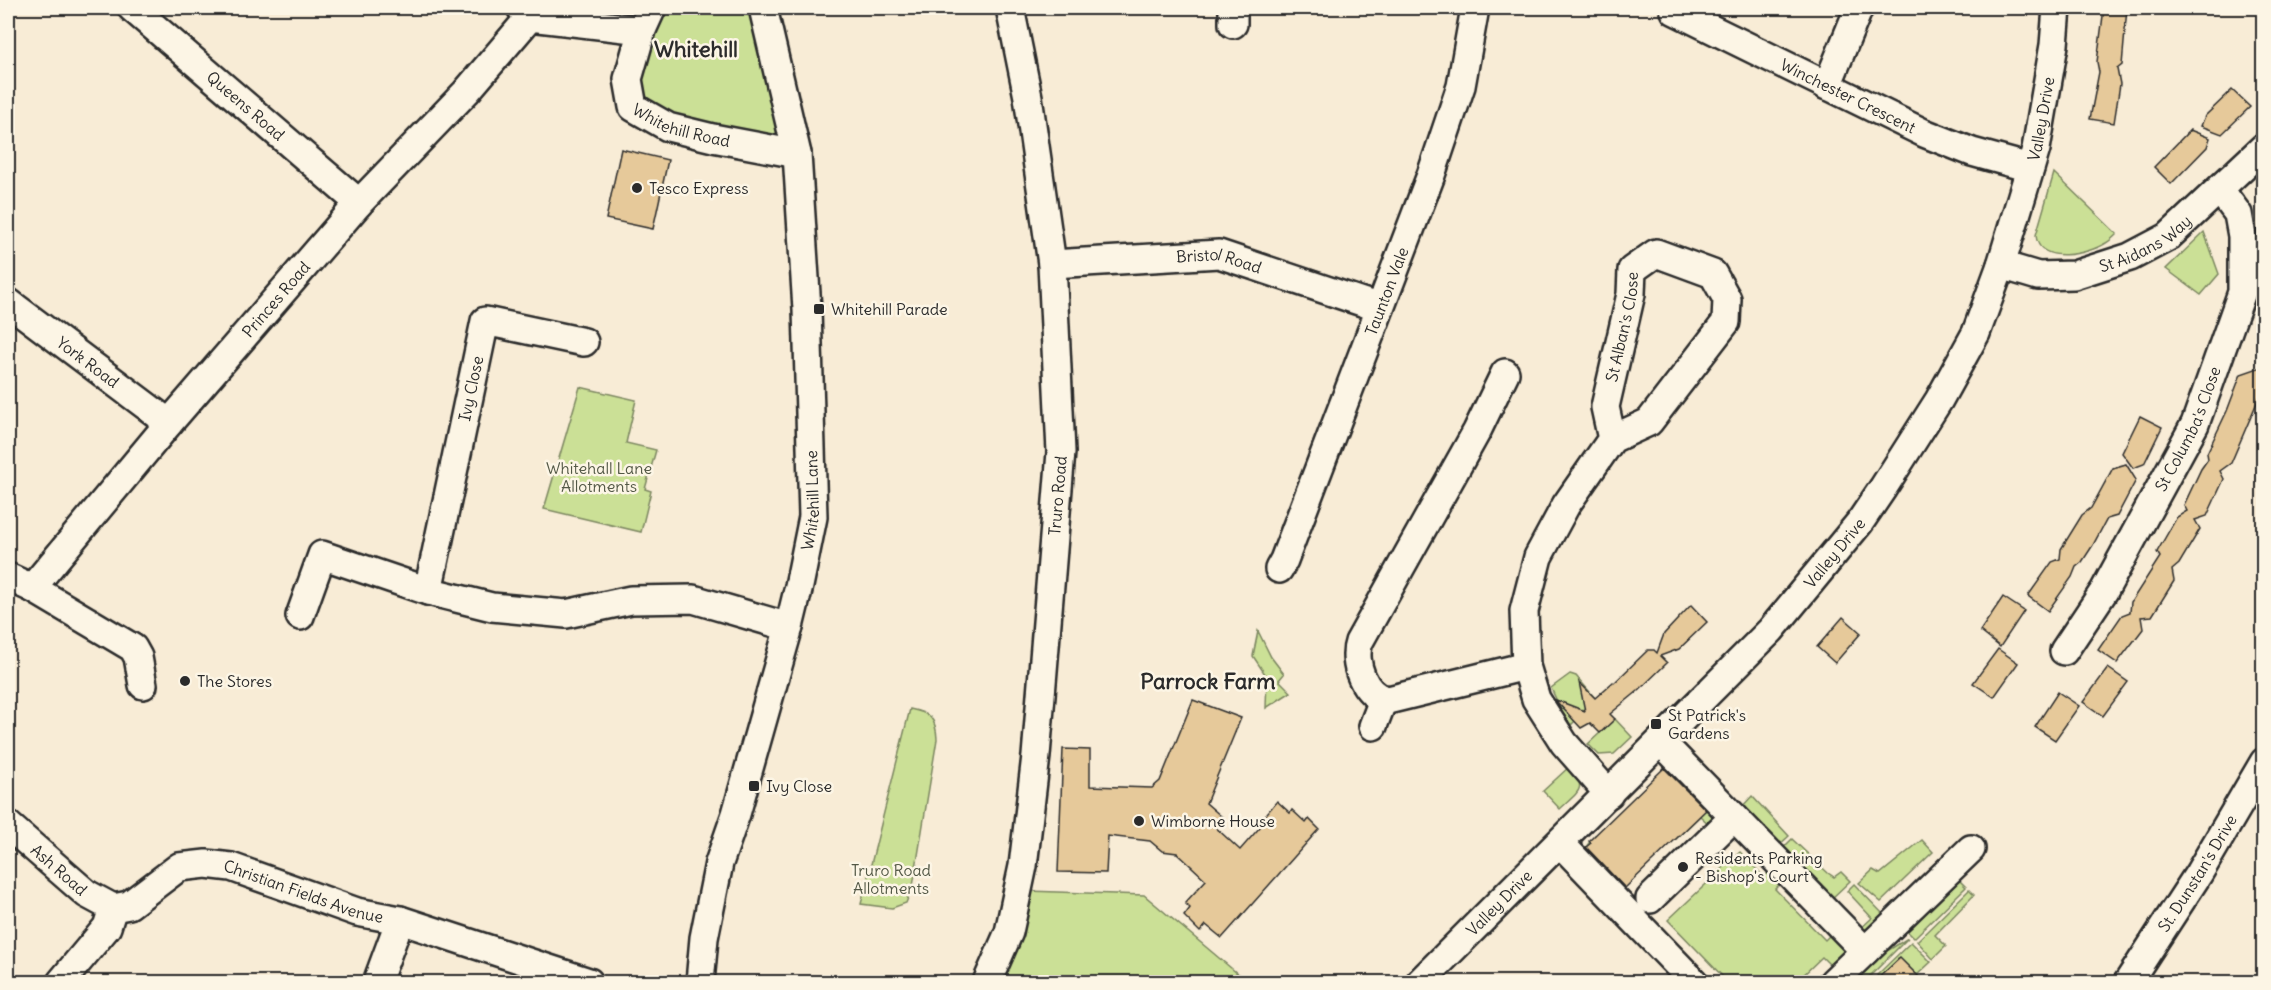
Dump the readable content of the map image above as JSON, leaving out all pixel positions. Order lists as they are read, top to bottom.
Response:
{
  "streets": {
    "street": [
      "Winchester Crescent",
      "Queens Road",
      "Valley Drive",
      "Whitehill Road",
      "St Aidans Way",
      "Bristol Road",
      "Taunton Vale",
      "Princes Road",
      "St Alban's Close",
      "York Road",
      "Ivy Close",
      "St Columba's Close",
      "Truro Road",
      "Whitehill Lane",
      "Ash Road",
      "St. Dunstan's Drive",
      "Christian Fields Avenue"
    ]
  },
  "crossings": [
    ["Winchester Crescent", "Valley Drive"],
    ["Queens Road", "Princes Road"],
    ["Valley Drive", "St Aidans Way"],
    ["Whitehill Road", "Whitehill Lane"],
    ["St Aidans Way", "St Columba's Close"],
    ["Bristol Road", "Taunton Vale"],
    ["Bristol Road", "Truro Road"],
    ["Princes Road", "York Road"],
    ["Ash Road", "Christian Fields Avenue"]
  ],
  "districts": ["Whitehill", "Parrock Farm"],
  "parks": ["Whitehall Lane Allotments", "Truro Road Allotments"],
  "places": {
    "other": [
      "Tesco Express",
      "The Stores",
      "Wimborne House",
      "Residents Parking - Bishop's Court"
    ],
    "transit": ["Whitehill Parade", "St Patrick's Gardens", "Ivy Close"]
  }
}
